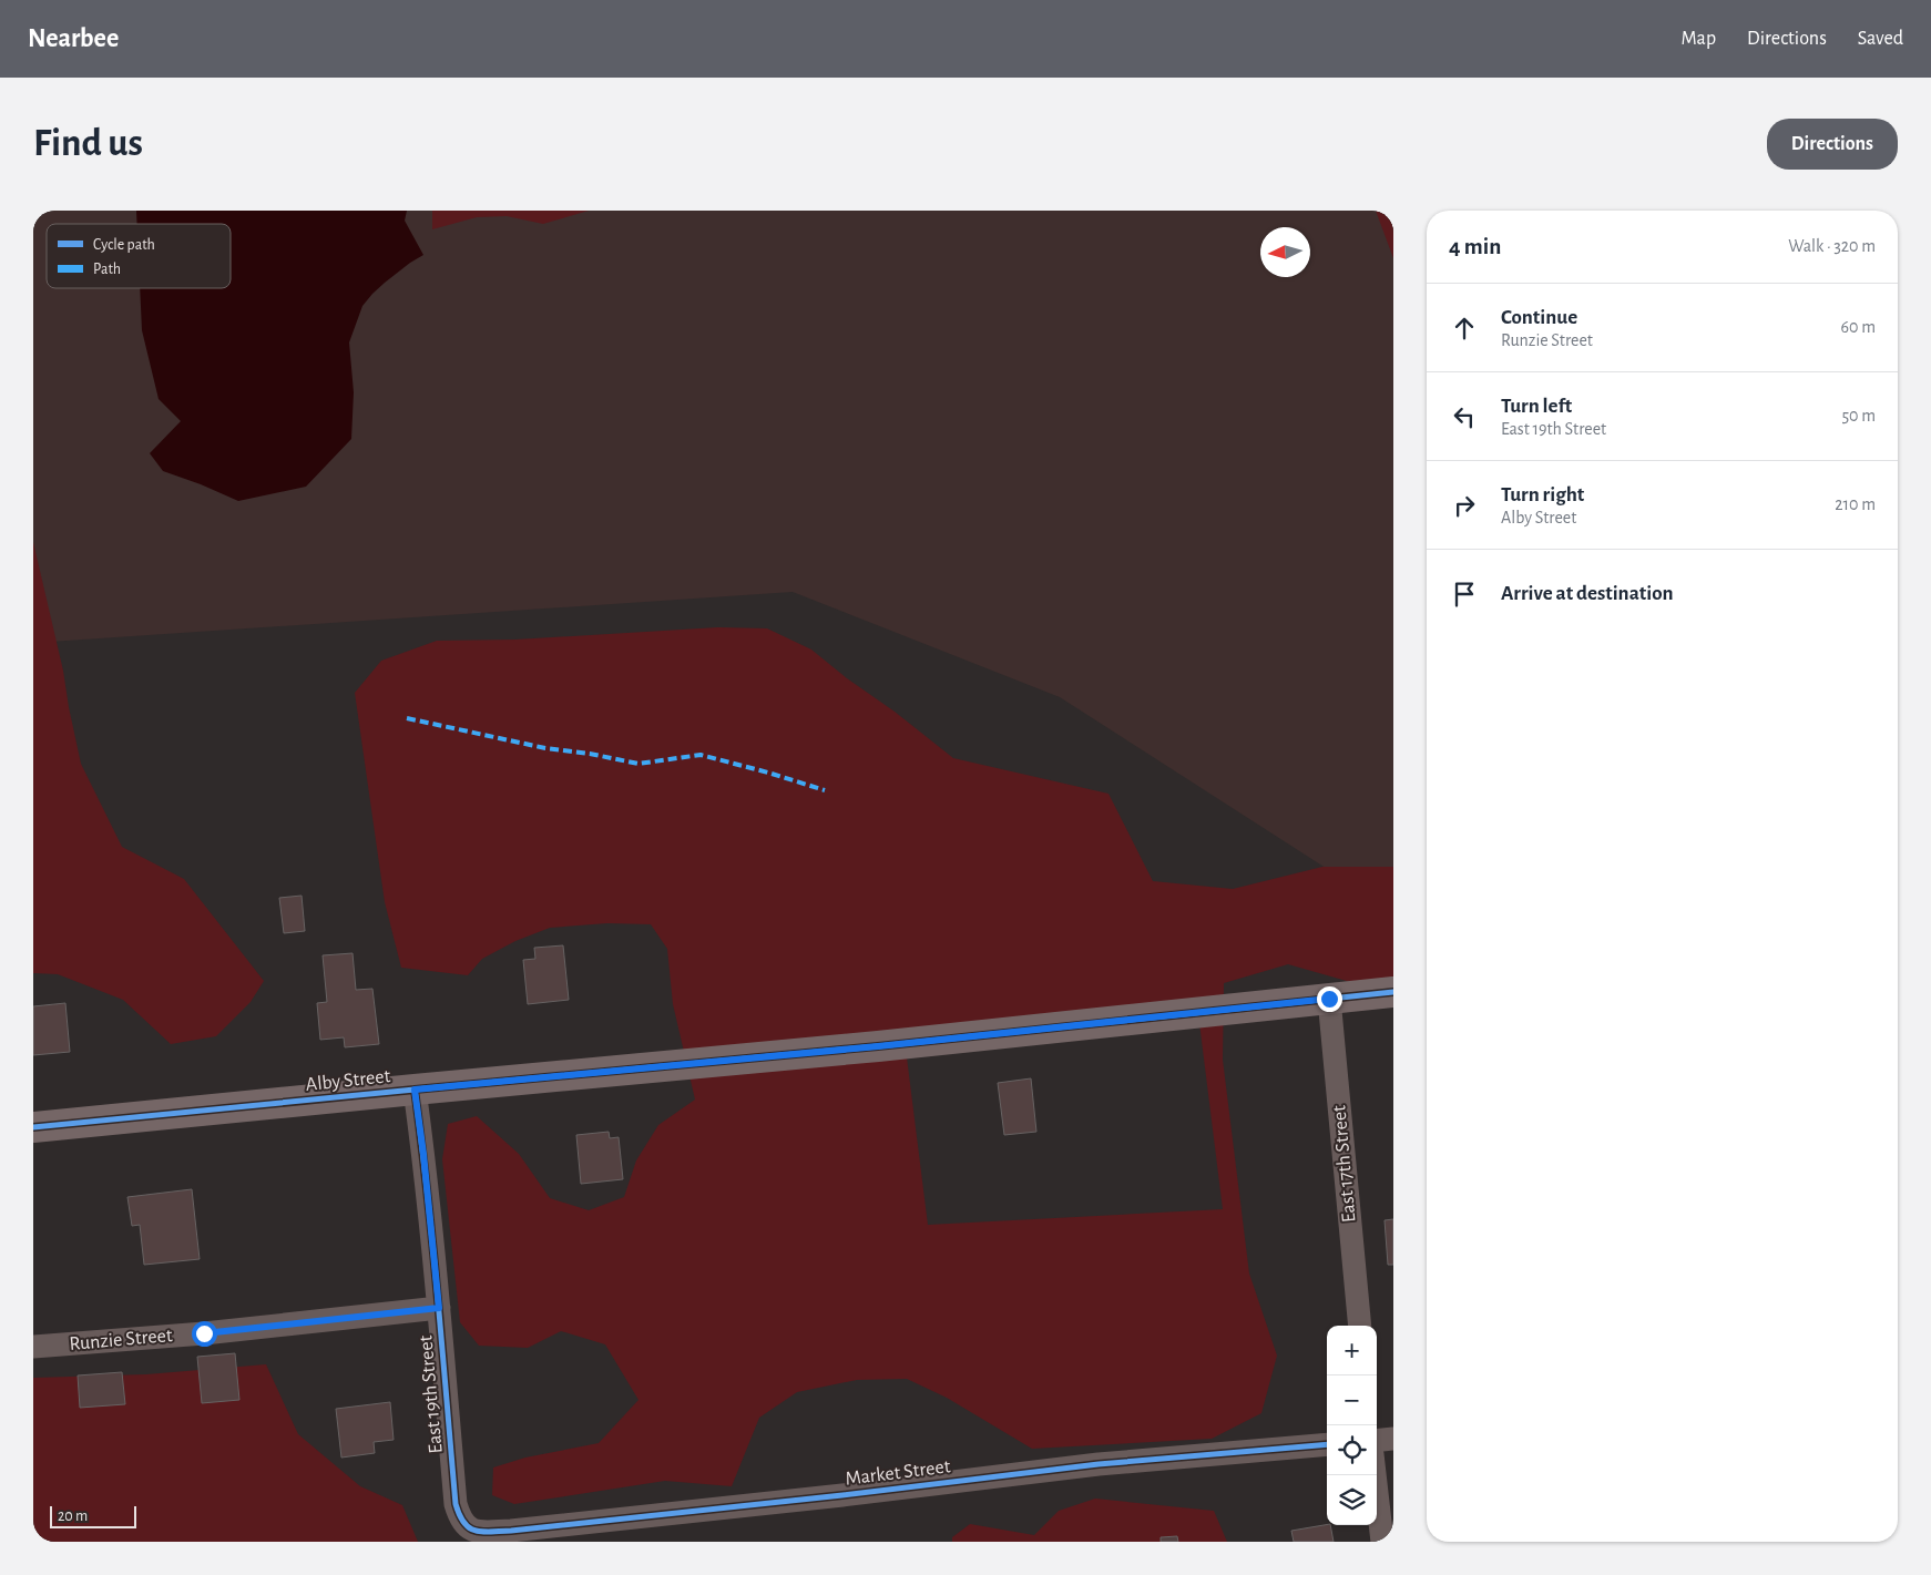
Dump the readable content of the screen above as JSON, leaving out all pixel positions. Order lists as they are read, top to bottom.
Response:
{
  "streets": {
    "street": [
      "Alby Street",
      "East 17th Street",
      "Runzie Street",
      "East 19th Street",
      "Market Street"
    ]
  },
  "crossings": [
    ["Alby Street", "East 17th Street"],
    ["Alby Street", "East 19th Street"],
    ["Runzie Street", "East 19th Street"],
    ["East 19th Street", "Market Street"]
  ],
  "legend": ["Cycle path", "Path"],
  "scale_bar": "20 m",
  "north": "left",
  "page": {
    "header": "Nearbee",
    "nav": ["Map", "Directions", "Saved"],
    "buttons": "Directions",
    "title": "Find us",
    "heading": ["4 min", "Walk · 320 m"],
    "list": [
      ["Continue", "Runzie Street", "60 m"],
      ["Turn left", "East 19th Street", "50 m"],
      ["Turn right", "Alby Street", "210 m"],
      "Arrive at destination"
    ],
    "map_buttons": ["+", "−"],
    "scale": "20 m"
  }
}
